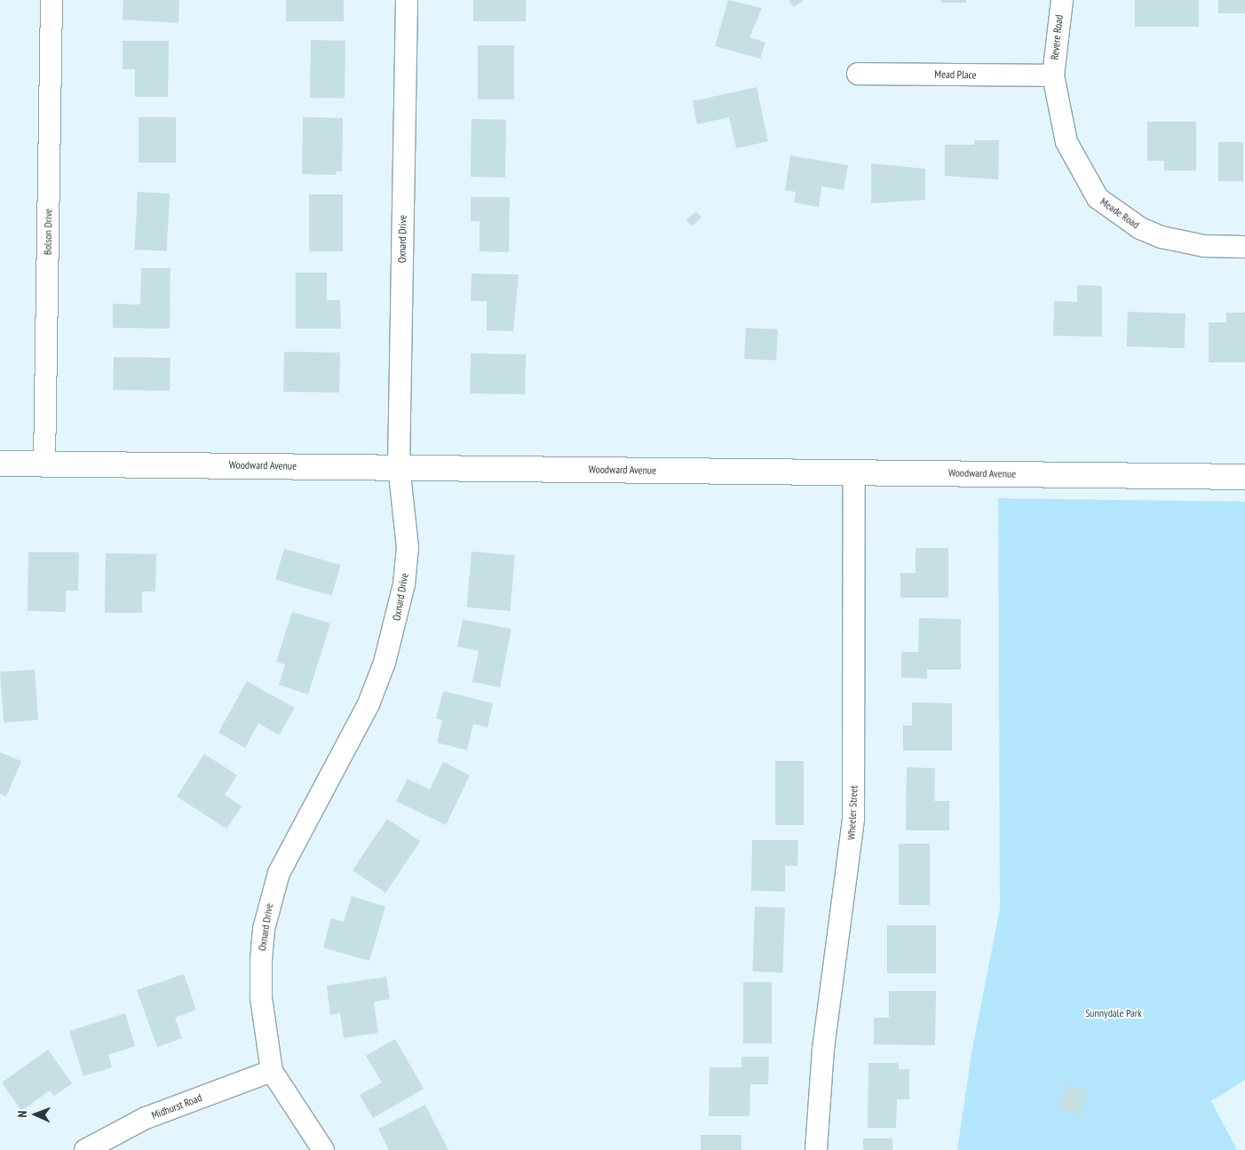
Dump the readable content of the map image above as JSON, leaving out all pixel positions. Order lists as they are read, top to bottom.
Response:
{
  "streets": {
    "main road": ["Woodward Avenue"],
    "street": [
      "Revere Road",
      "Mead Place",
      "Meade Road",
      "Bolson Drive",
      "Oxnard Drive",
      "Wheeler Street",
      "Midhurst Road"
    ]
  },
  "crossings": [
    ["Revere Road", "Mead Place"],
    ["Revere Road", "Meade Road"],
    ["Mead Place", "Meade Road"],
    ["Bolson Drive", "Woodward Avenue"],
    ["Oxnard Drive", "Woodward Avenue"],
    ["Oxnard Drive", "Midhurst Road"],
    ["Woodward Avenue", "Wheeler Street"]
  ],
  "parks": ["Sunnydale Park"],
  "north": "left"
}
